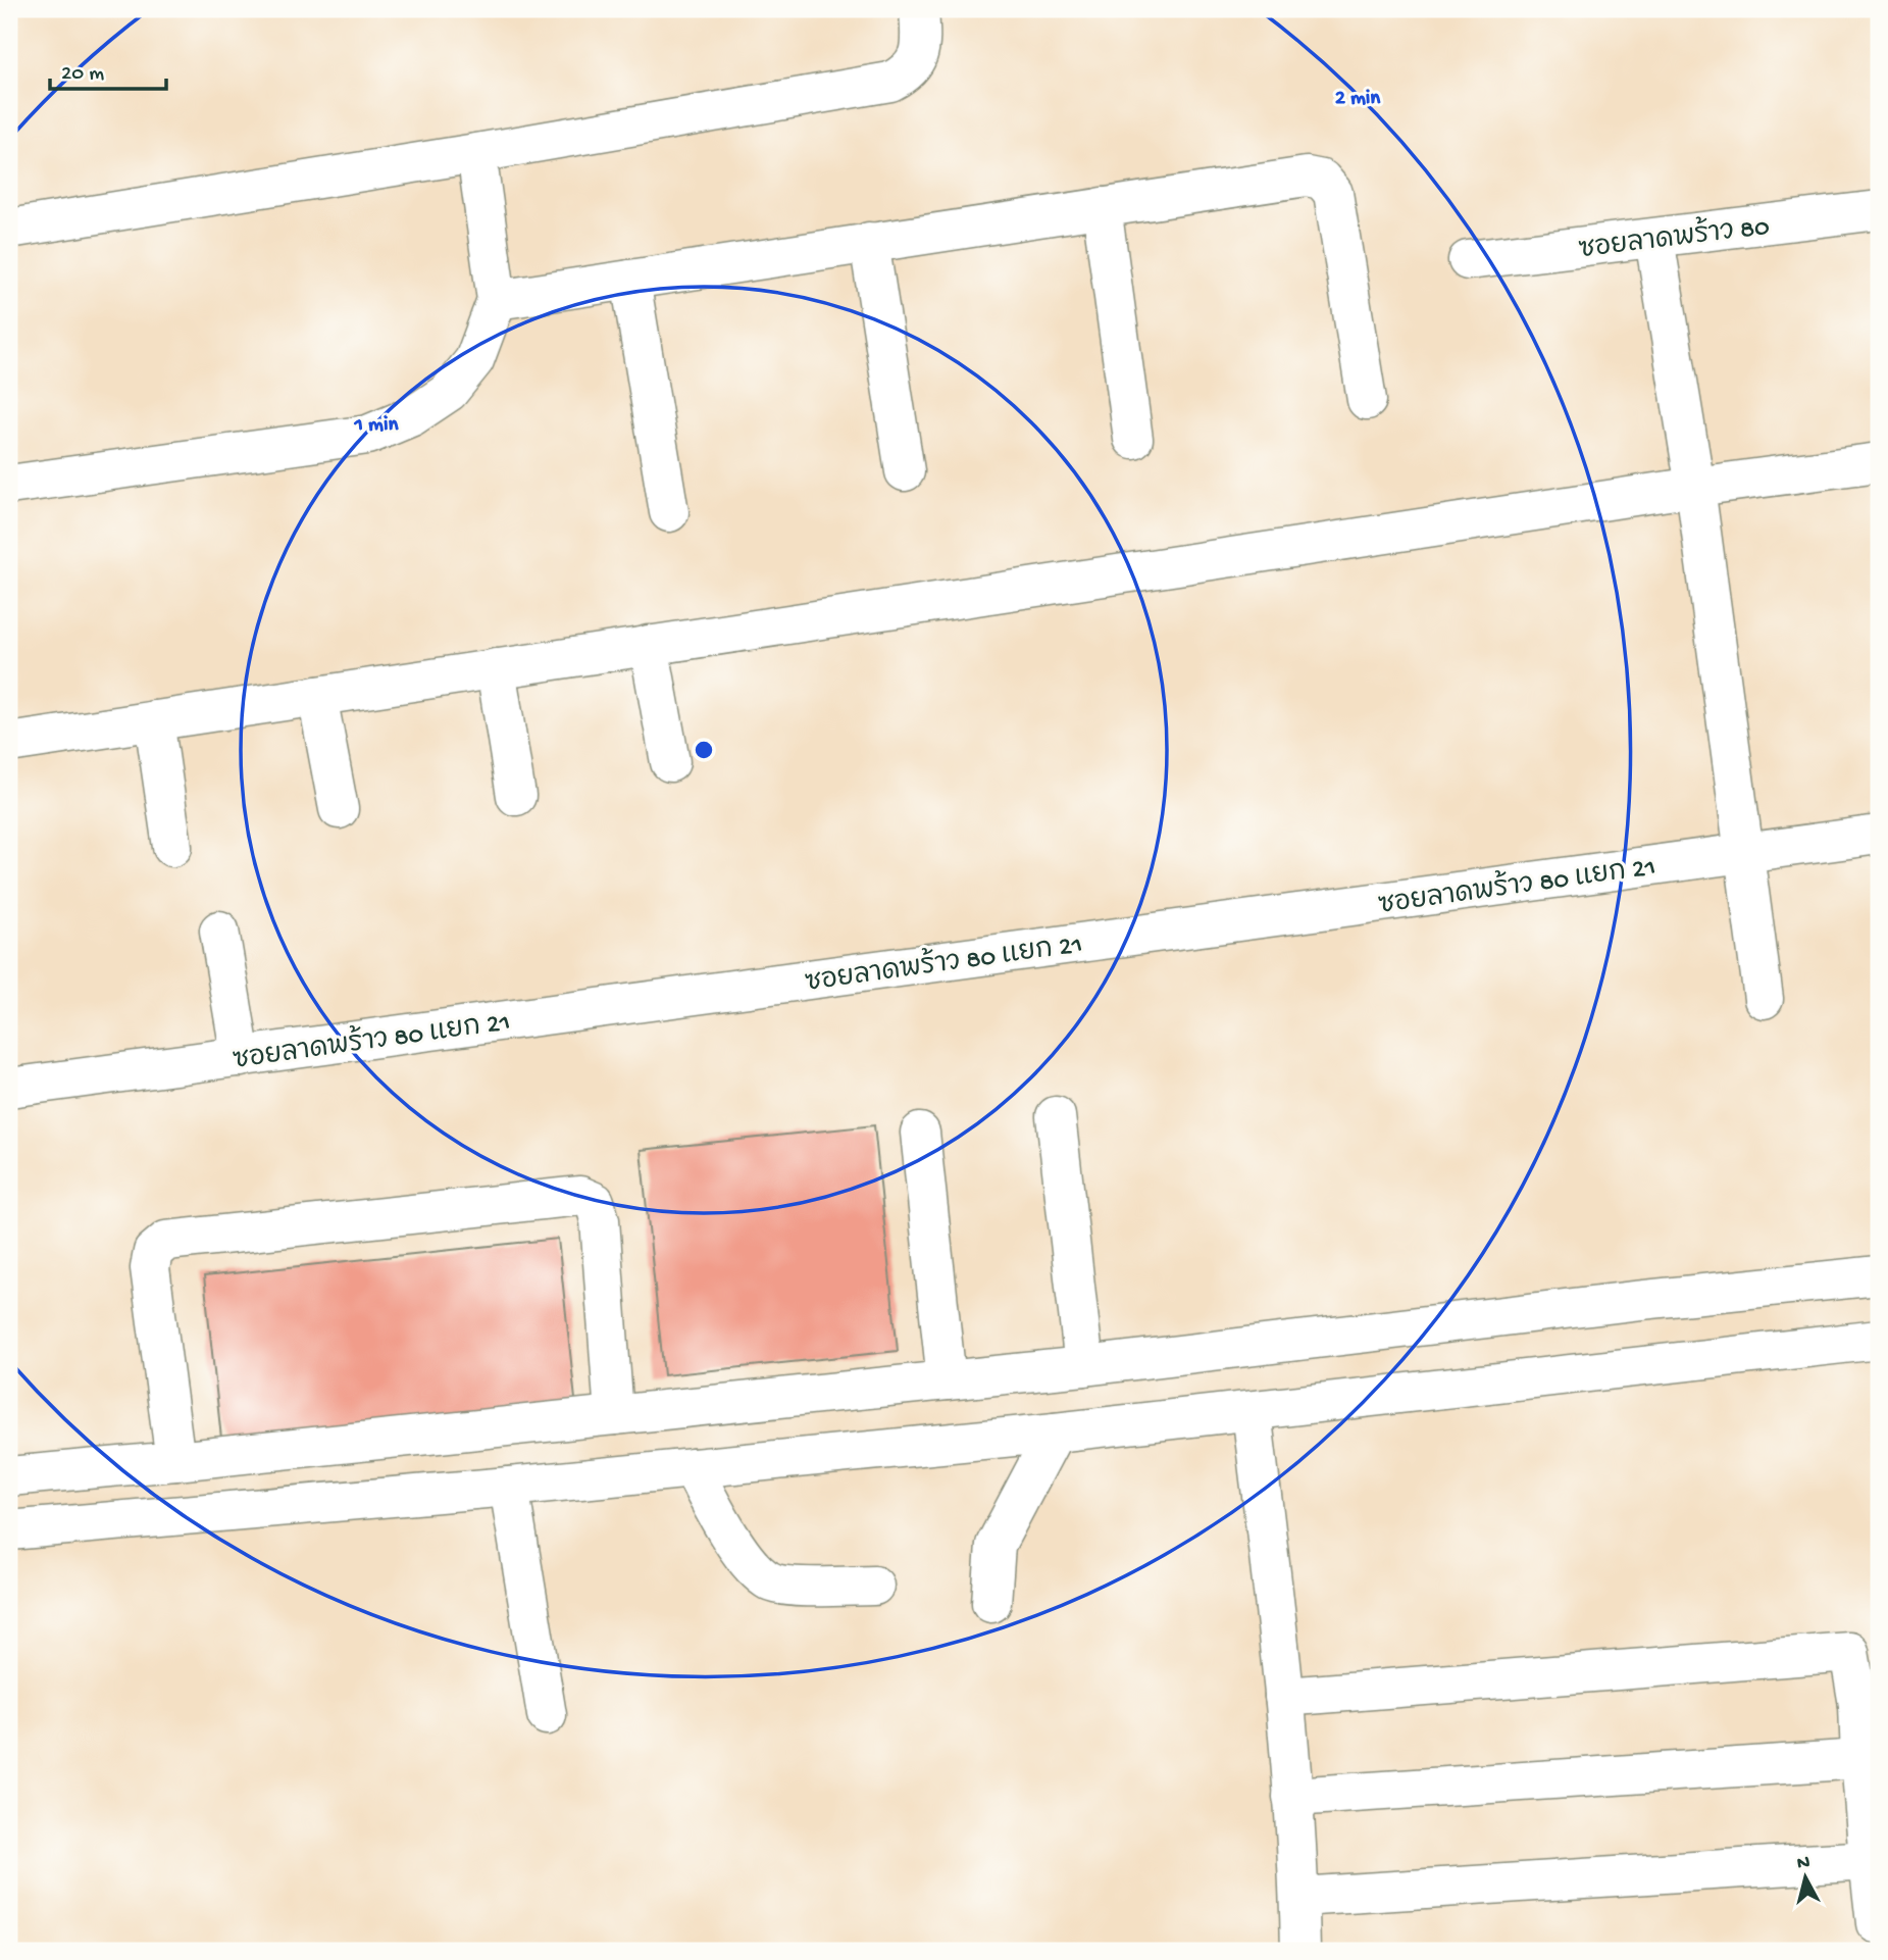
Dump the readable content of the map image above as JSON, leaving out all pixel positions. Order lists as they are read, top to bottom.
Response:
{
  "streets": {
    "street": ["ซอยลาดพร้าว 80", "ซอยลาดพร้าว 80 แยก 21"]
  },
  "scale_bar": "20 m",
  "north": "top",
  "rings": ["2 min", "1 min"]
}
